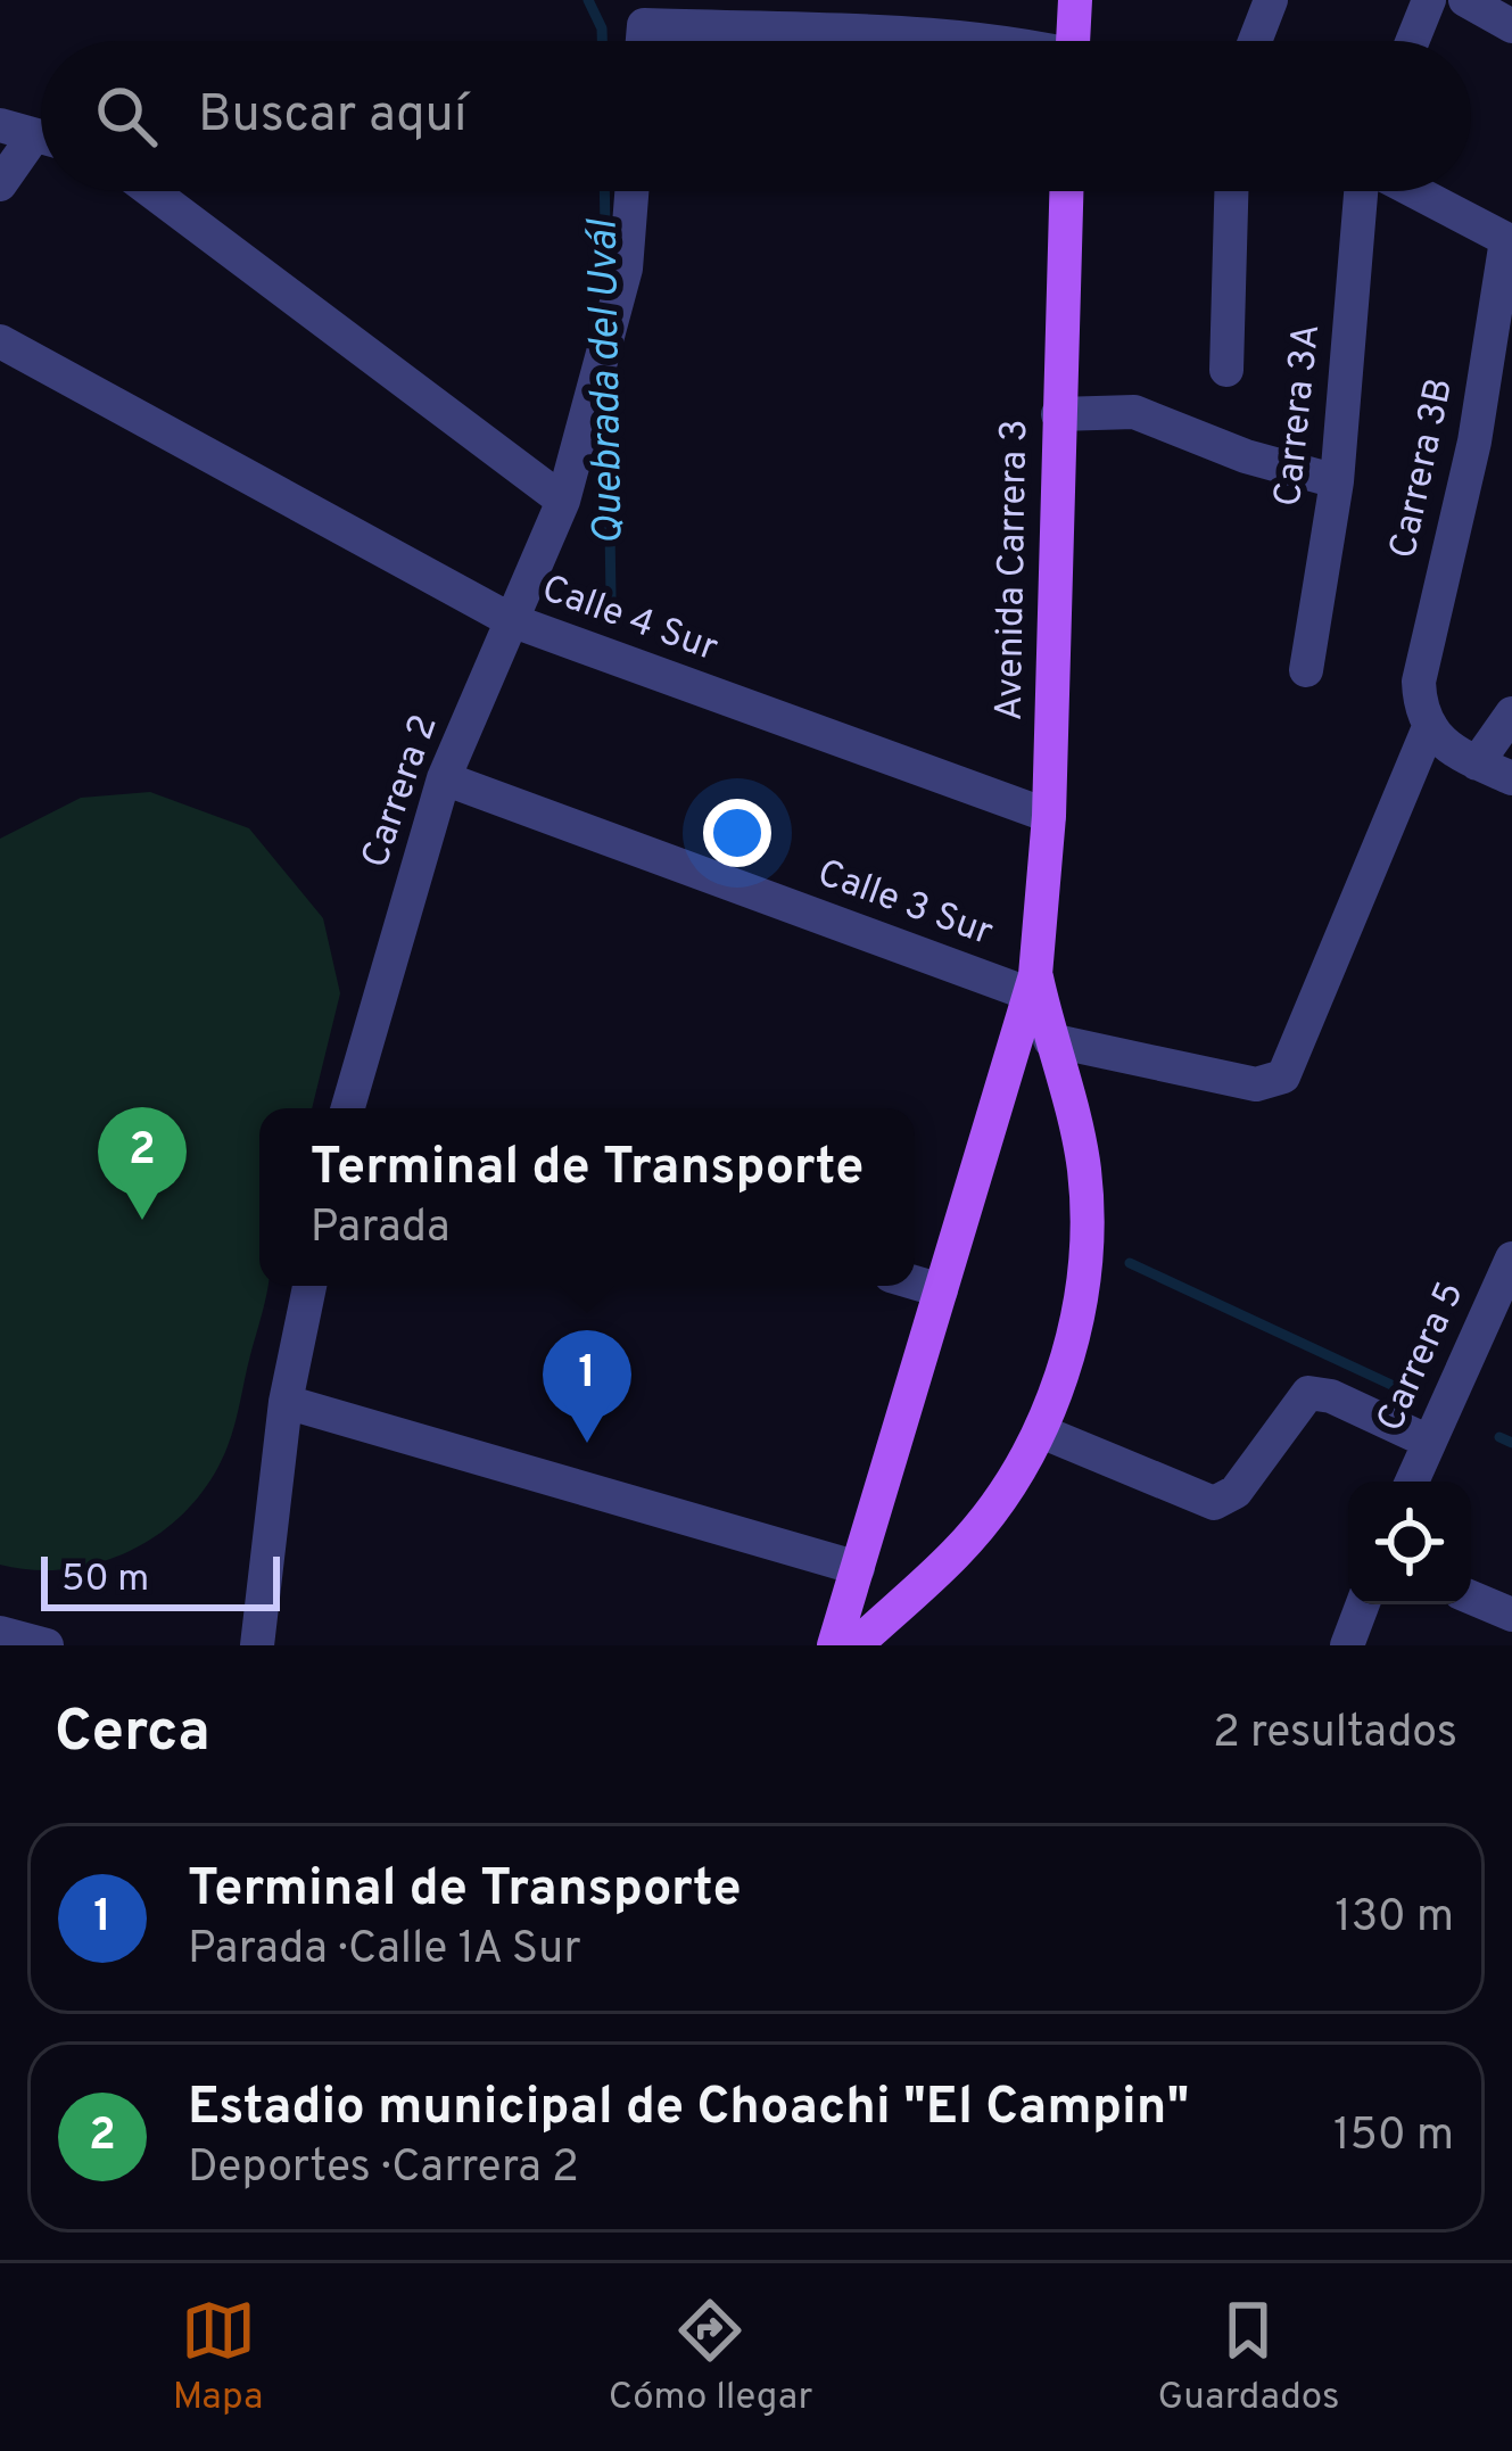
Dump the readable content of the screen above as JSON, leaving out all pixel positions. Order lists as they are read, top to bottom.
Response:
{
  "streets": {
    "main road": ["Avenida Carrera 3"],
    "street": [
      "Carrera 3A",
      "Carrera 3B",
      "Calle 4 Sur",
      "Carrera 2",
      "Calle 3 Sur",
      "Carrera 5"
    ]
  },
  "crossings": [
    ["Avenida Carrera 3", "Calle 4 Sur"],
    ["Avenida Carrera 3", "Calle 3 Sur"],
    ["Calle 4 Sur", "Carrera 2"],
    ["Carrera 2", "Calle 3 Sur"]
  ],
  "water": ["Quebrada del Uvál"],
  "scale_bar": "50 m",
  "page": {
    "search": "Buscar aquí",
    "pins": ["2", "1"],
    "popup": ["Terminal de Transporte", "Parada"],
    "scale": "50 m",
    "heading": ["Cerca", "2 resultados"],
    "list": [
      {
        "mark": "1",
        "name": "Terminal de Transporte",
        "note": "Parada · Calle 1A Sur",
        "value": "130 m"
      },
      {
        "mark": "2",
        "name": "Estadio municipal de Choachi \"El Campin\"",
        "note": "Deportes · Carrera 2",
        "value": "150 m"
      }
    ],
    "nav": ["Mapa", "Cómo llegar", "Guardados"]
  }
}
